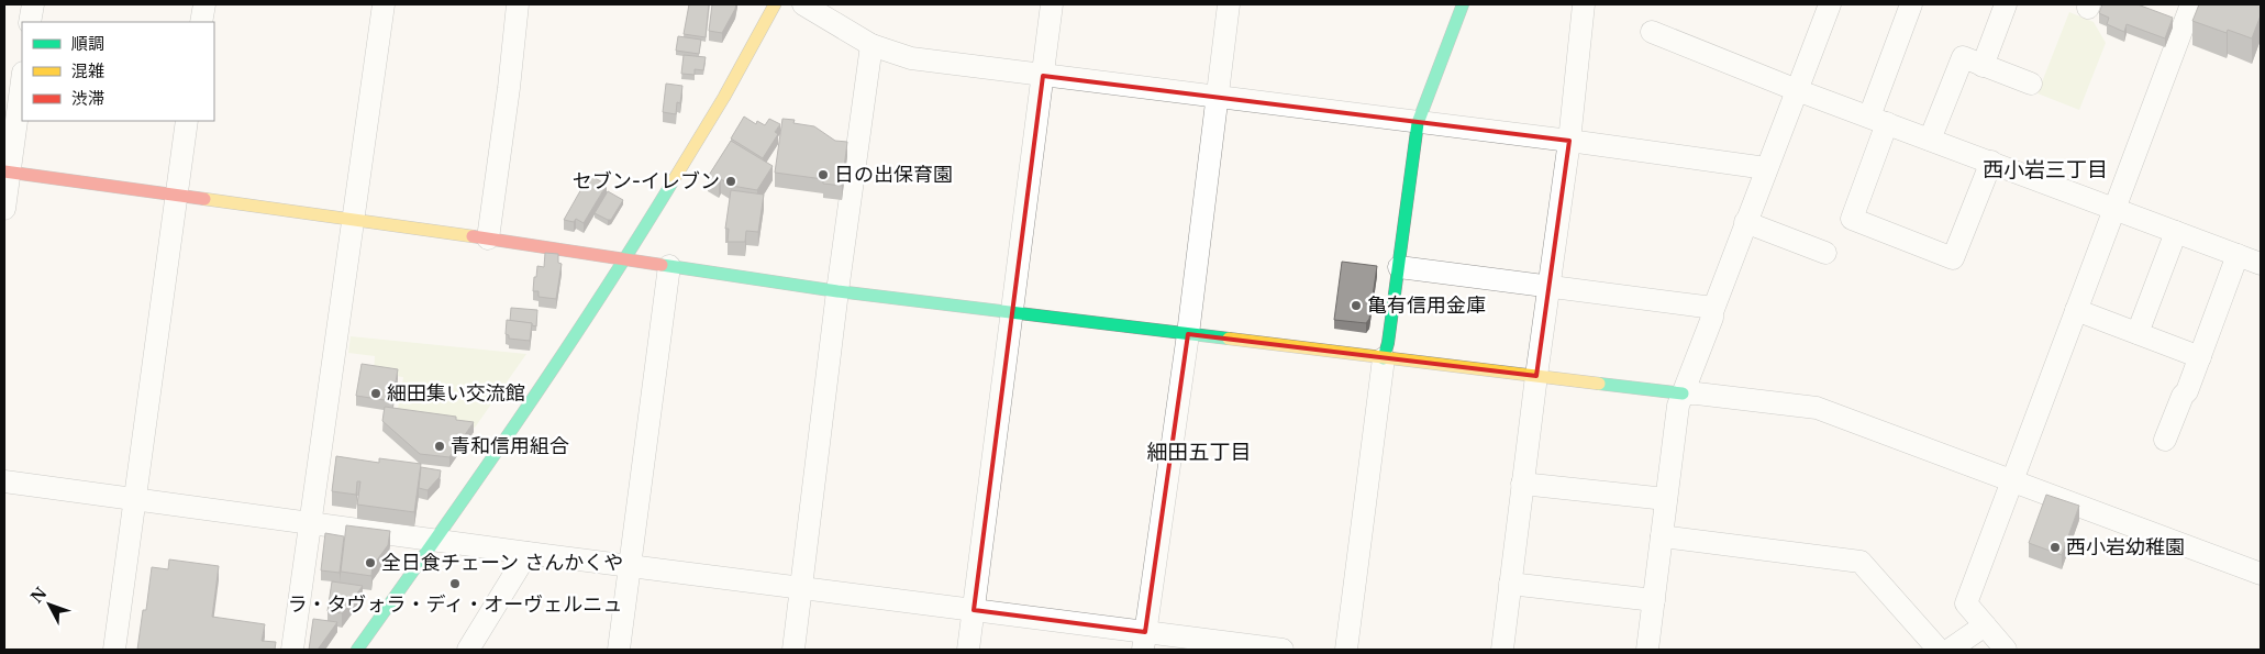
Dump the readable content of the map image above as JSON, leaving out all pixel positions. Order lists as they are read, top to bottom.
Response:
{
  "districts": ["西小岩三丁目", "細田五丁目"],
  "places": [
    "日の出保育園",
    "セブン-イレブン",
    "亀有信用金庫",
    "細田集い交流館",
    "青和信用組合",
    "西小岩幼稚園",
    "全日食チェーン さんかくや",
    "ラ・タヴォラ・ディ・オーヴェルニュ"
  ],
  "legend": ["順調", "混雑", "渋滞"],
  "north": "top left"
}
